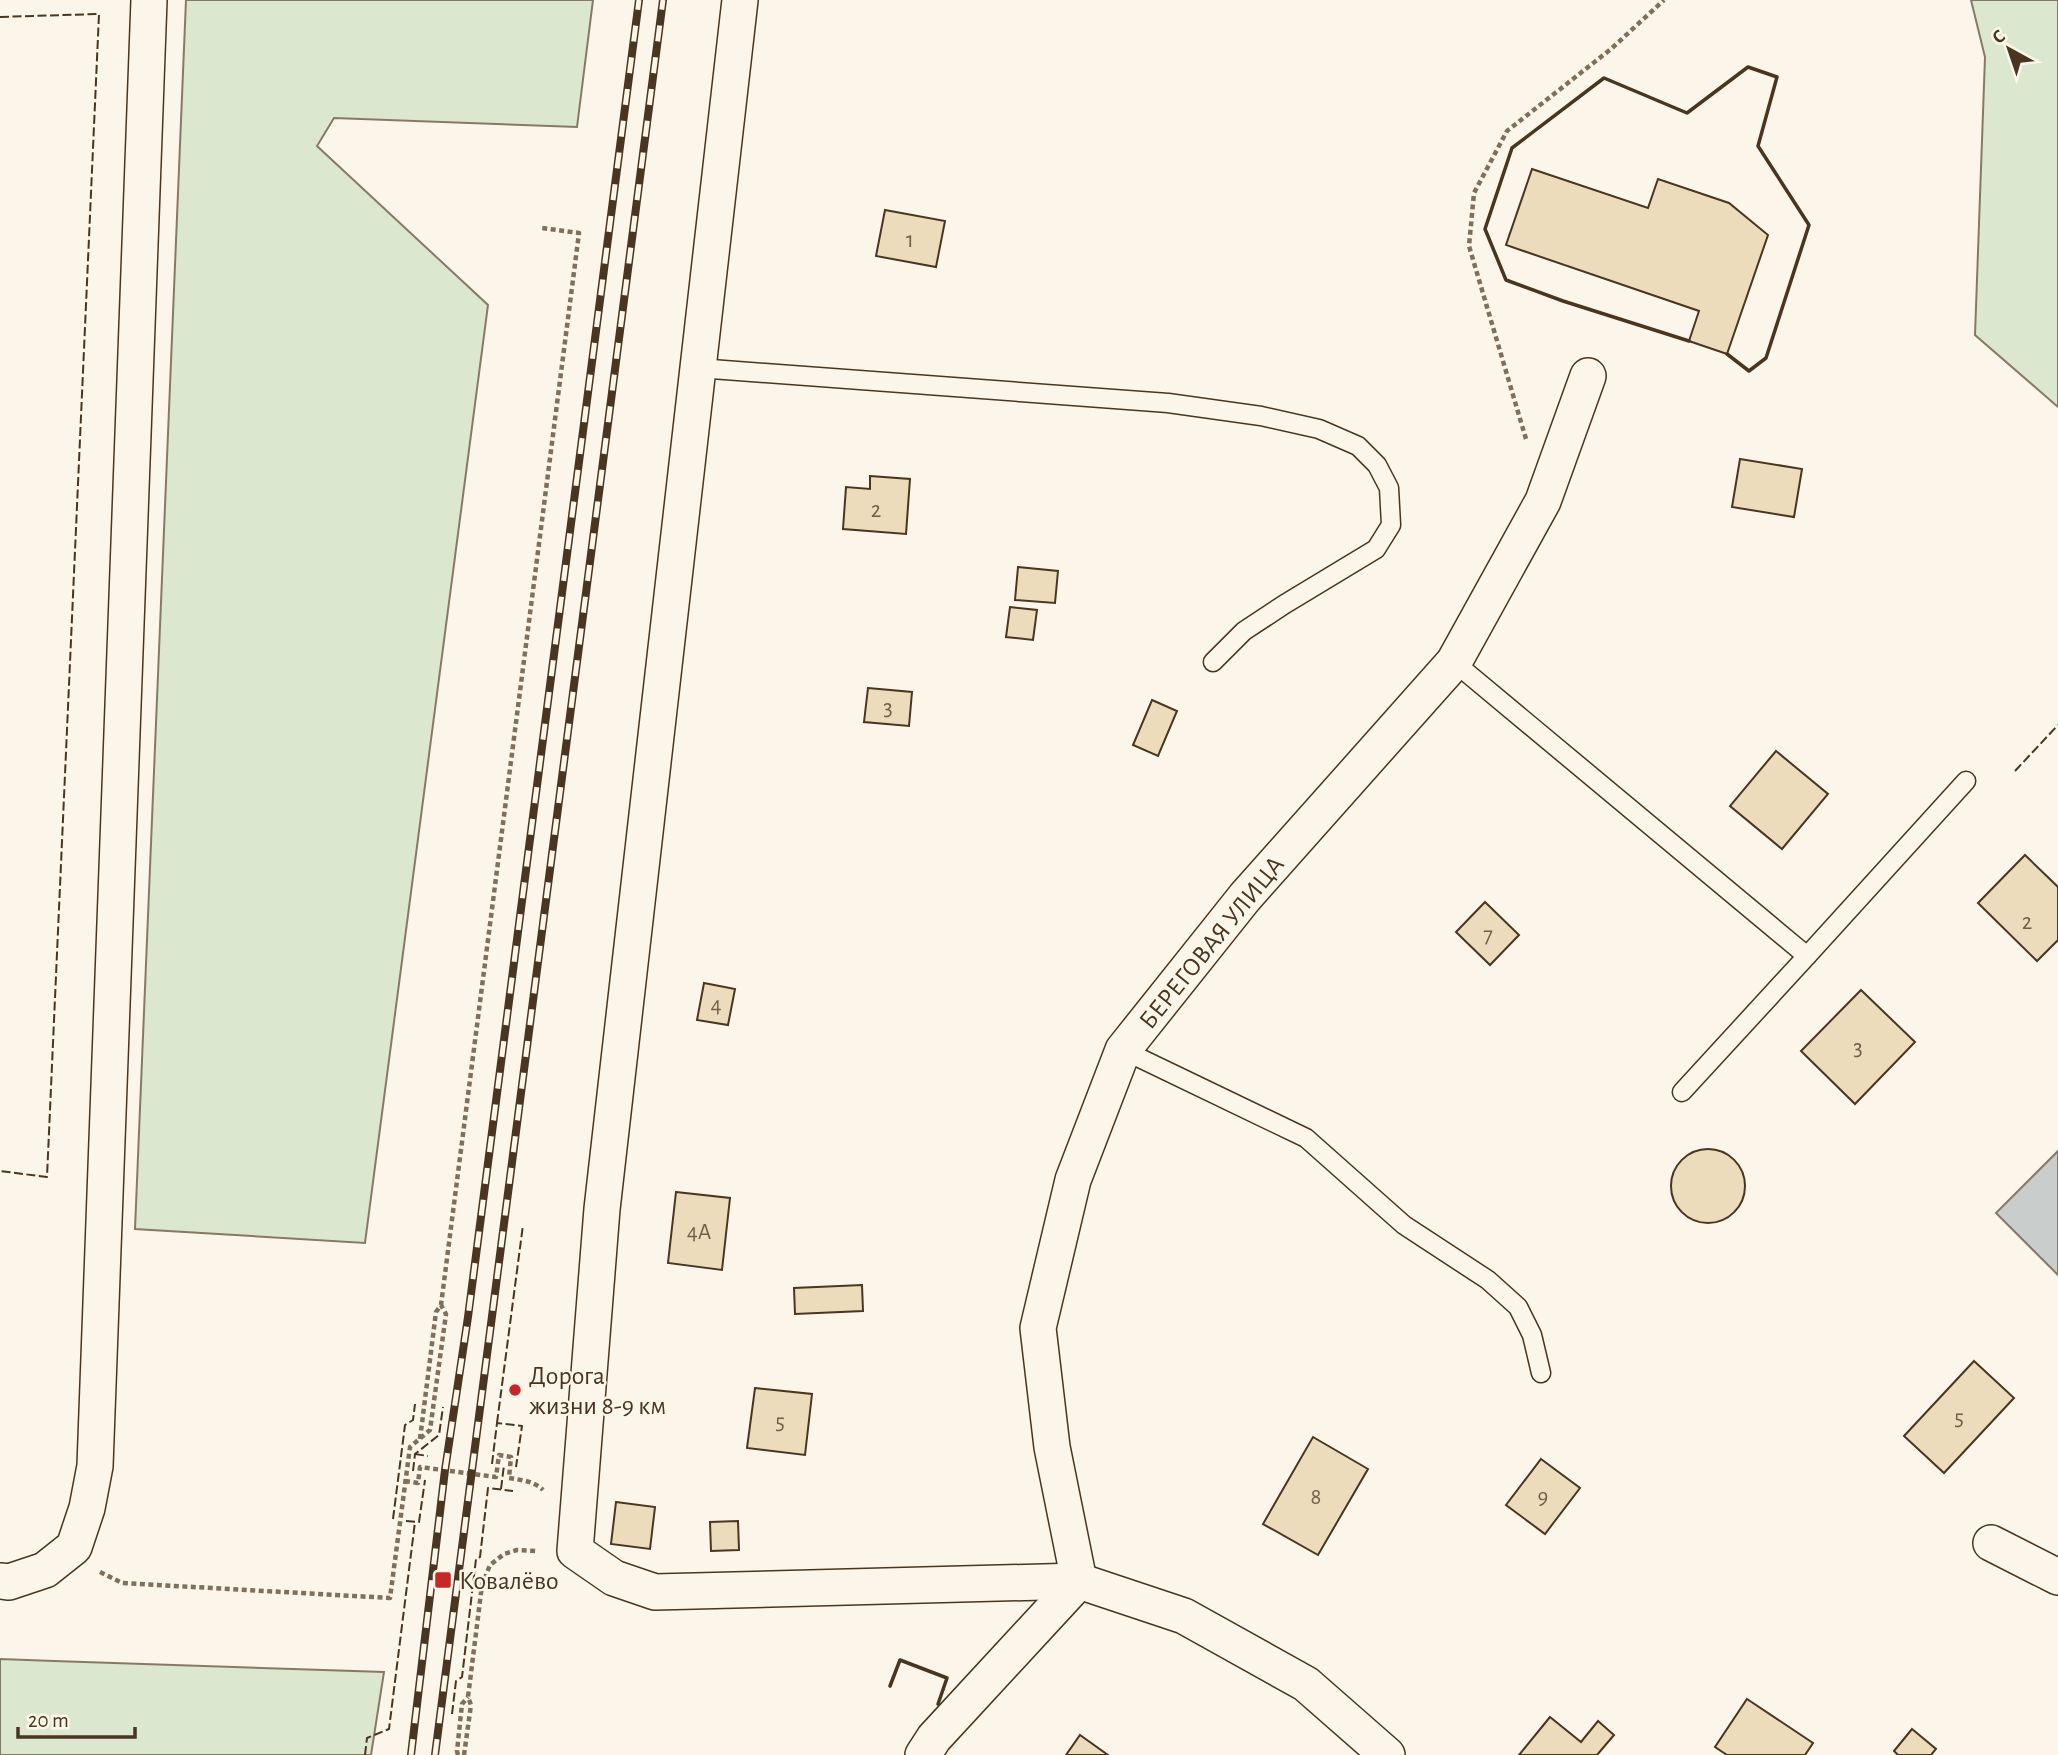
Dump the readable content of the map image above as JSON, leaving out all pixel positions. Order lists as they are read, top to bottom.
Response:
{
  "streets": {
    "street": ["БЕРЕГОВАЯ УЛИЦА"]
  },
  "places": {
    "other": ["Дорога жизни 8-9 км"],
    "transit": ["Ковалёво"]
  },
  "house_numbers": [
    "1",
    "2",
    "3",
    "2",
    "7",
    "4",
    "3",
    "4А",
    "5",
    "5",
    "8",
    "9"
  ],
  "scale_bar": "20 m",
  "north": "top left"
}
